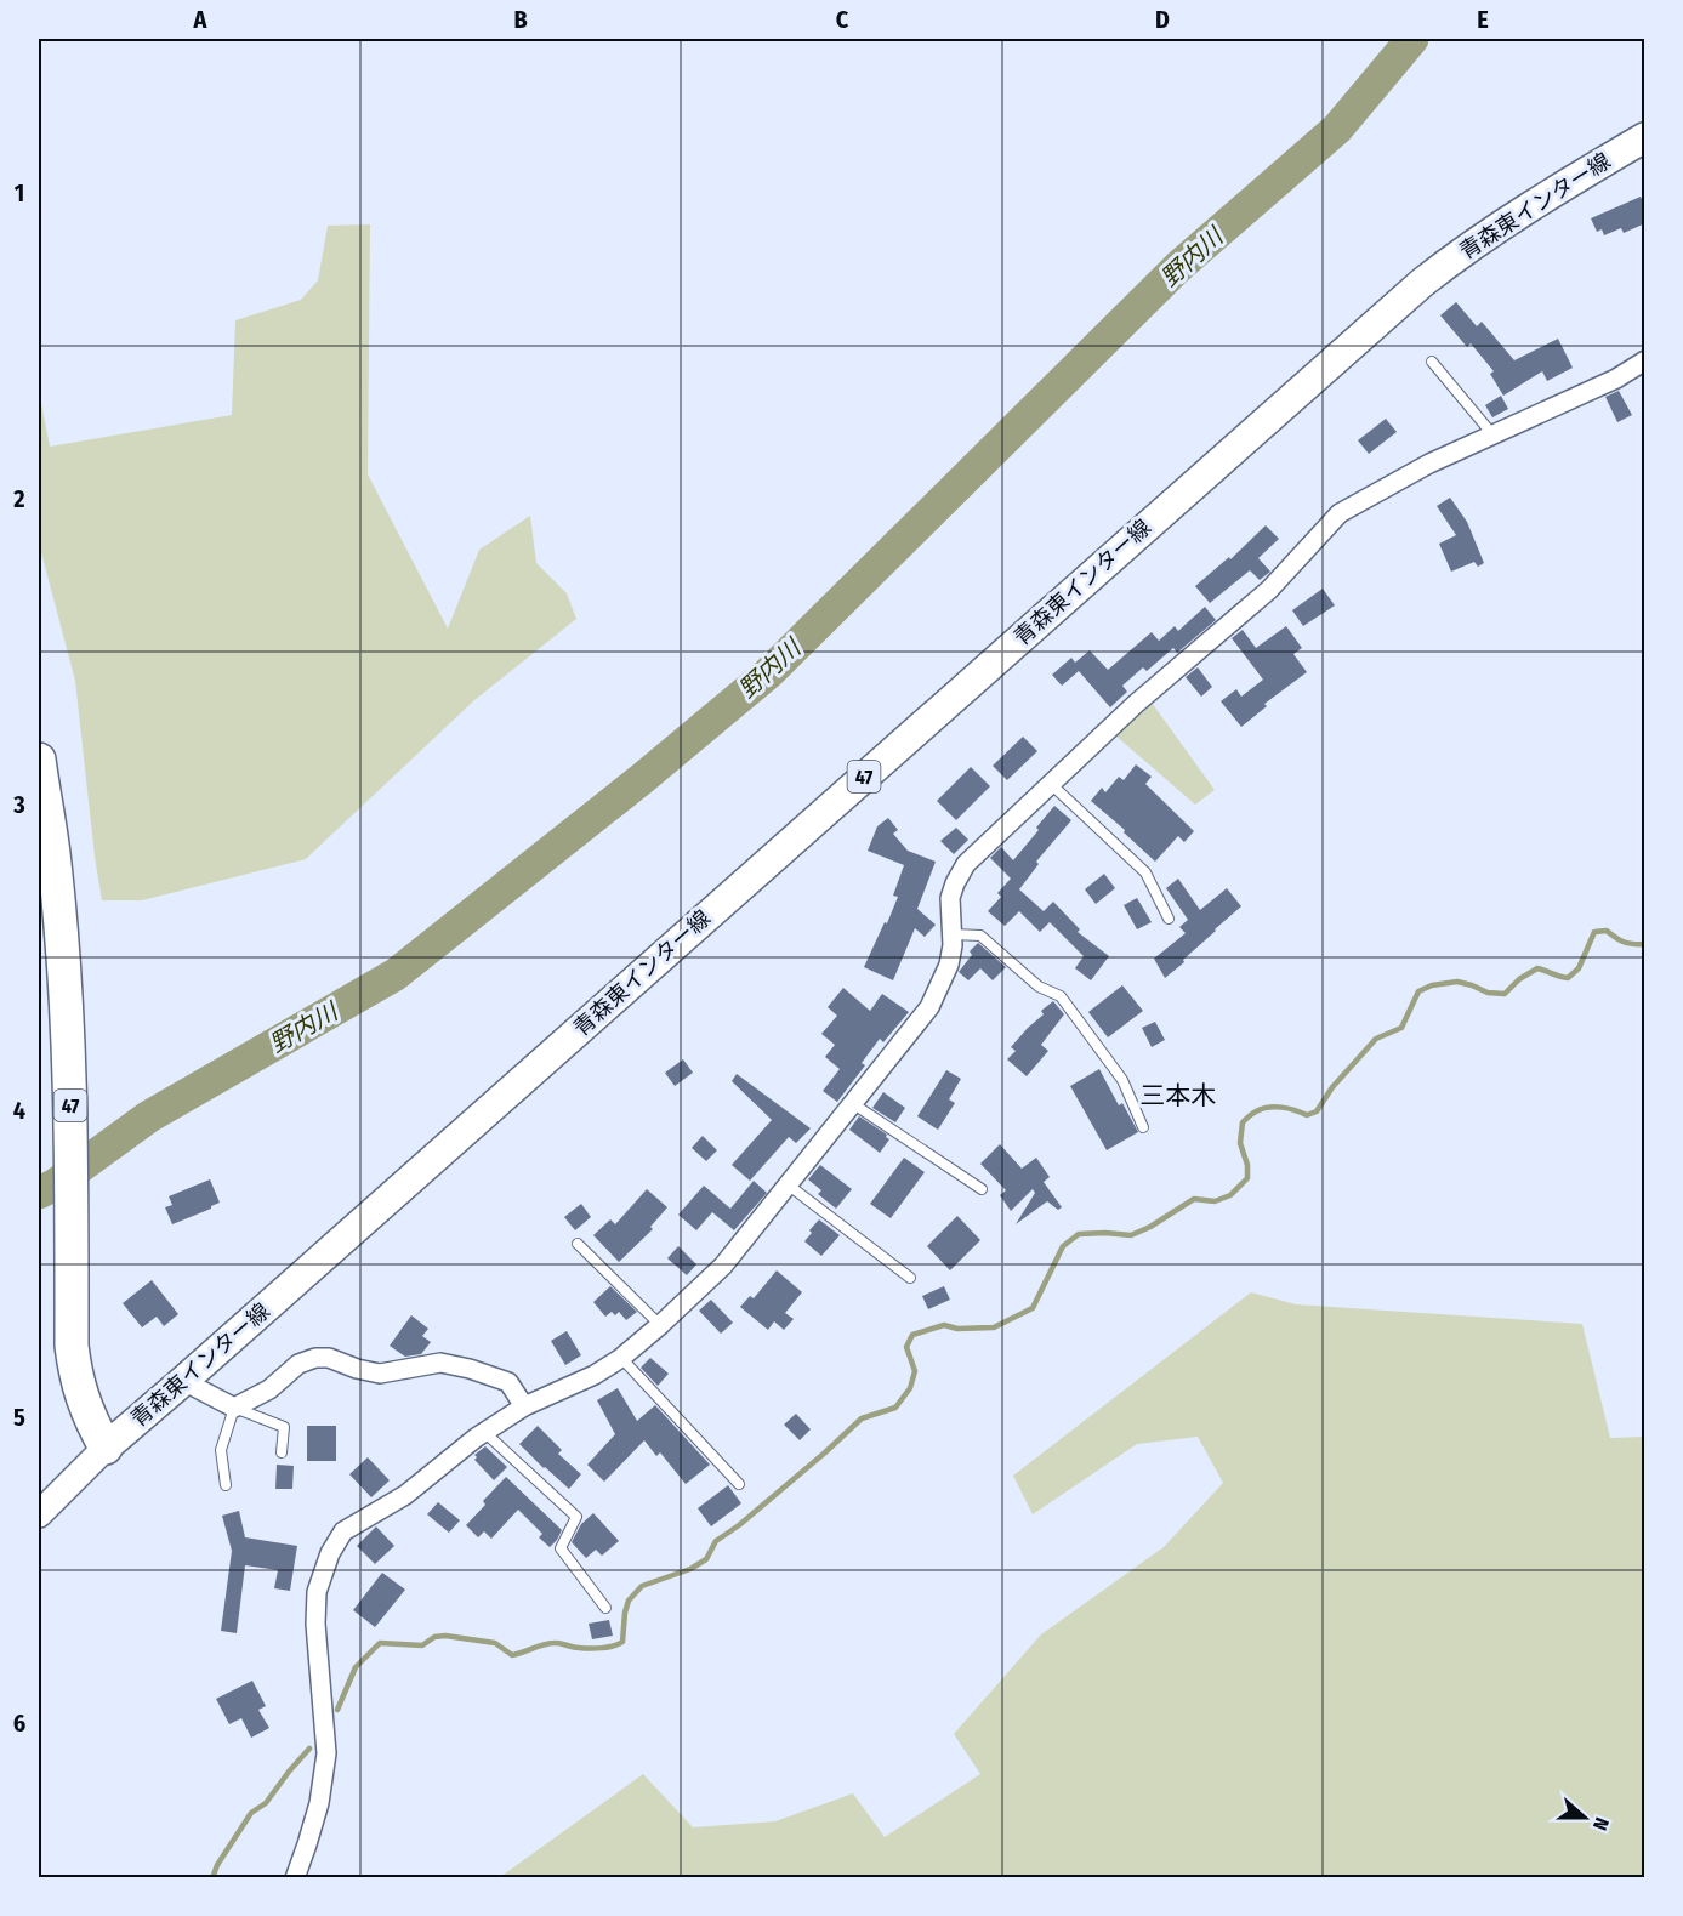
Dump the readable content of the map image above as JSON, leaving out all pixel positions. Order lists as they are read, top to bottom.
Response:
{
  "streets": {
    "highway": ["47"],
    "main road": ["青森東インター線"]
  },
  "crossings": [
    ["青森東インター線", "47"]
  ],
  "districts": ["三本木"],
  "water": ["野内川"],
  "north": "right",
  "grid": {
    "columns": [
      "A",
      "B",
      "C",
      "D",
      "E"
    ],
    "rows": [
      "1",
      "2",
      "3",
      "4",
      "5",
      "6"
    ]
  }
}
